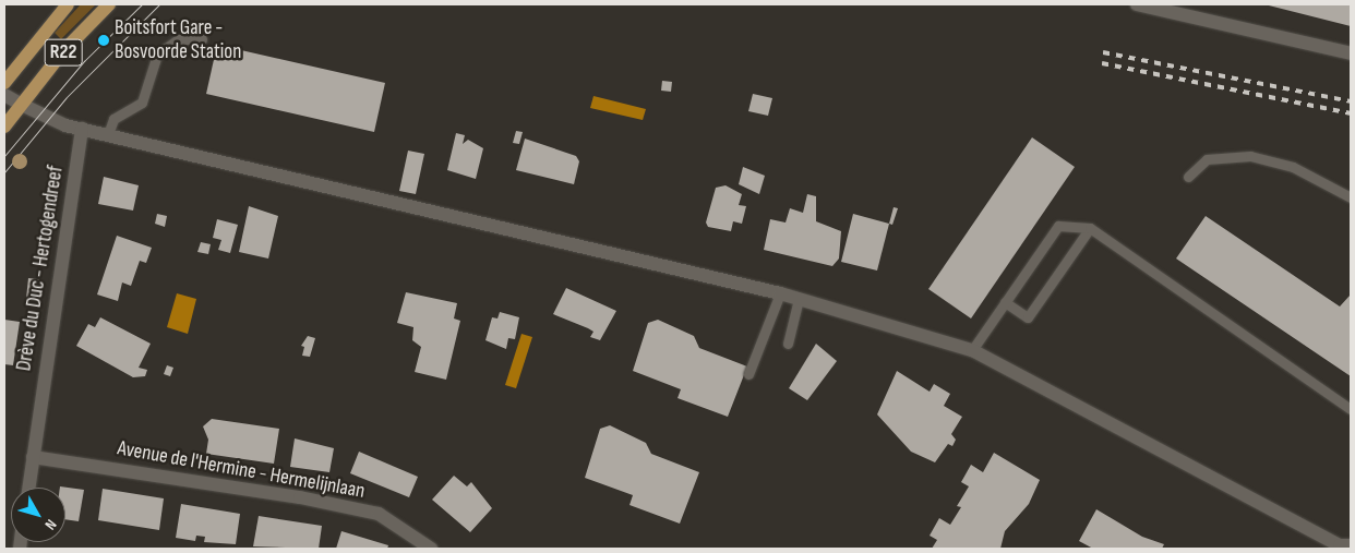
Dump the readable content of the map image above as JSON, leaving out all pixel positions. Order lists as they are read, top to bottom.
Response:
{
  "streets": {
    "main road": ["R22"],
    "street": ["Drève du Duc - Hertogendreef", "Avenue de l'Hermine - Hermelijnlaan"]
  },
  "crossings": [
    ["Drève du Duc - Hertogendreef", "Avenue de l'Hermine - Hermelijnlaan"]
  ],
  "places": ["Boitsfort Gare - Bosvoorde Station"],
  "north": "bottom right"
}
